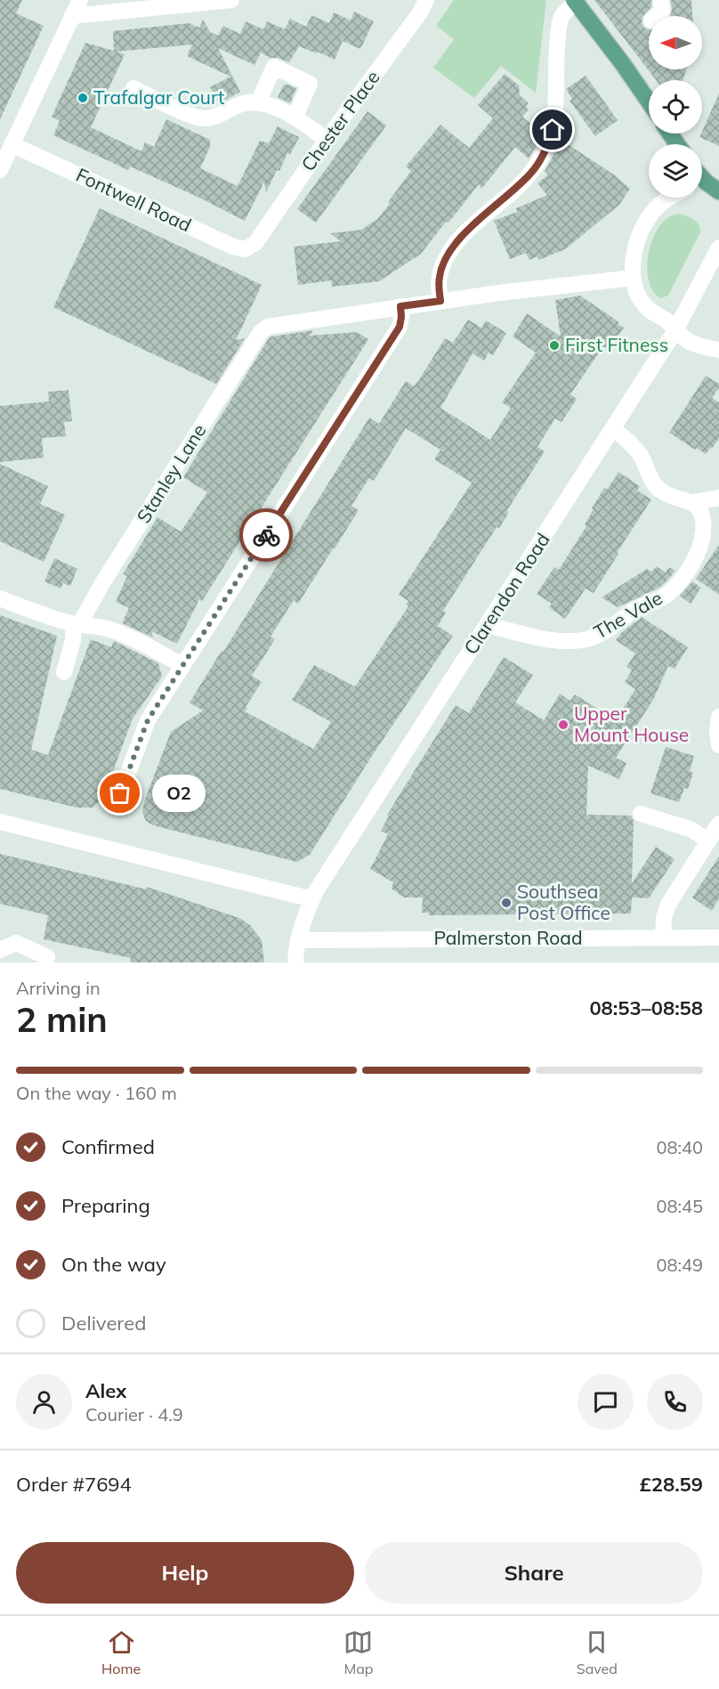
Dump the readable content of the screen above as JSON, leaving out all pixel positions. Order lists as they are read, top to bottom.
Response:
{
  "streets": {
    "street": [
      "Chester Place",
      "Fontwell Road",
      "Stanley Lane",
      "Clarendon Road",
      "The Vale",
      "Palmerston Road"
    ]
  },
  "crossings": [
    ["Chester Place", "Fontwell Road"],
    ["Clarendon Road", "The Vale"],
    ["Clarendon Road", "Palmerston Road"]
  ],
  "places": [
    "Trafalgar Court",
    "First Fitness",
    "Upper Mount House",
    "O2",
    "Southsea Post Office"
  ],
  "north": "left",
  "page": {
    "bubble": "O2",
    "heading": ["2 min", "Arriving in", "08:53–08:58"],
    "panel": [
      "Alex",
      "Courier · 4.9",
      "Order #7694",
      "£28.59"
    ],
    "bar": "On the way · 160 m",
    "list": [
      ["Confirmed", "08:40"],
      ["Preparing", "08:45"],
      ["On the way", "08:49"],
      "Delivered"
    ],
    "buttons": ["Help", "Share"],
    "tabs": ["Home", "Map", "Saved"]
  }
}
